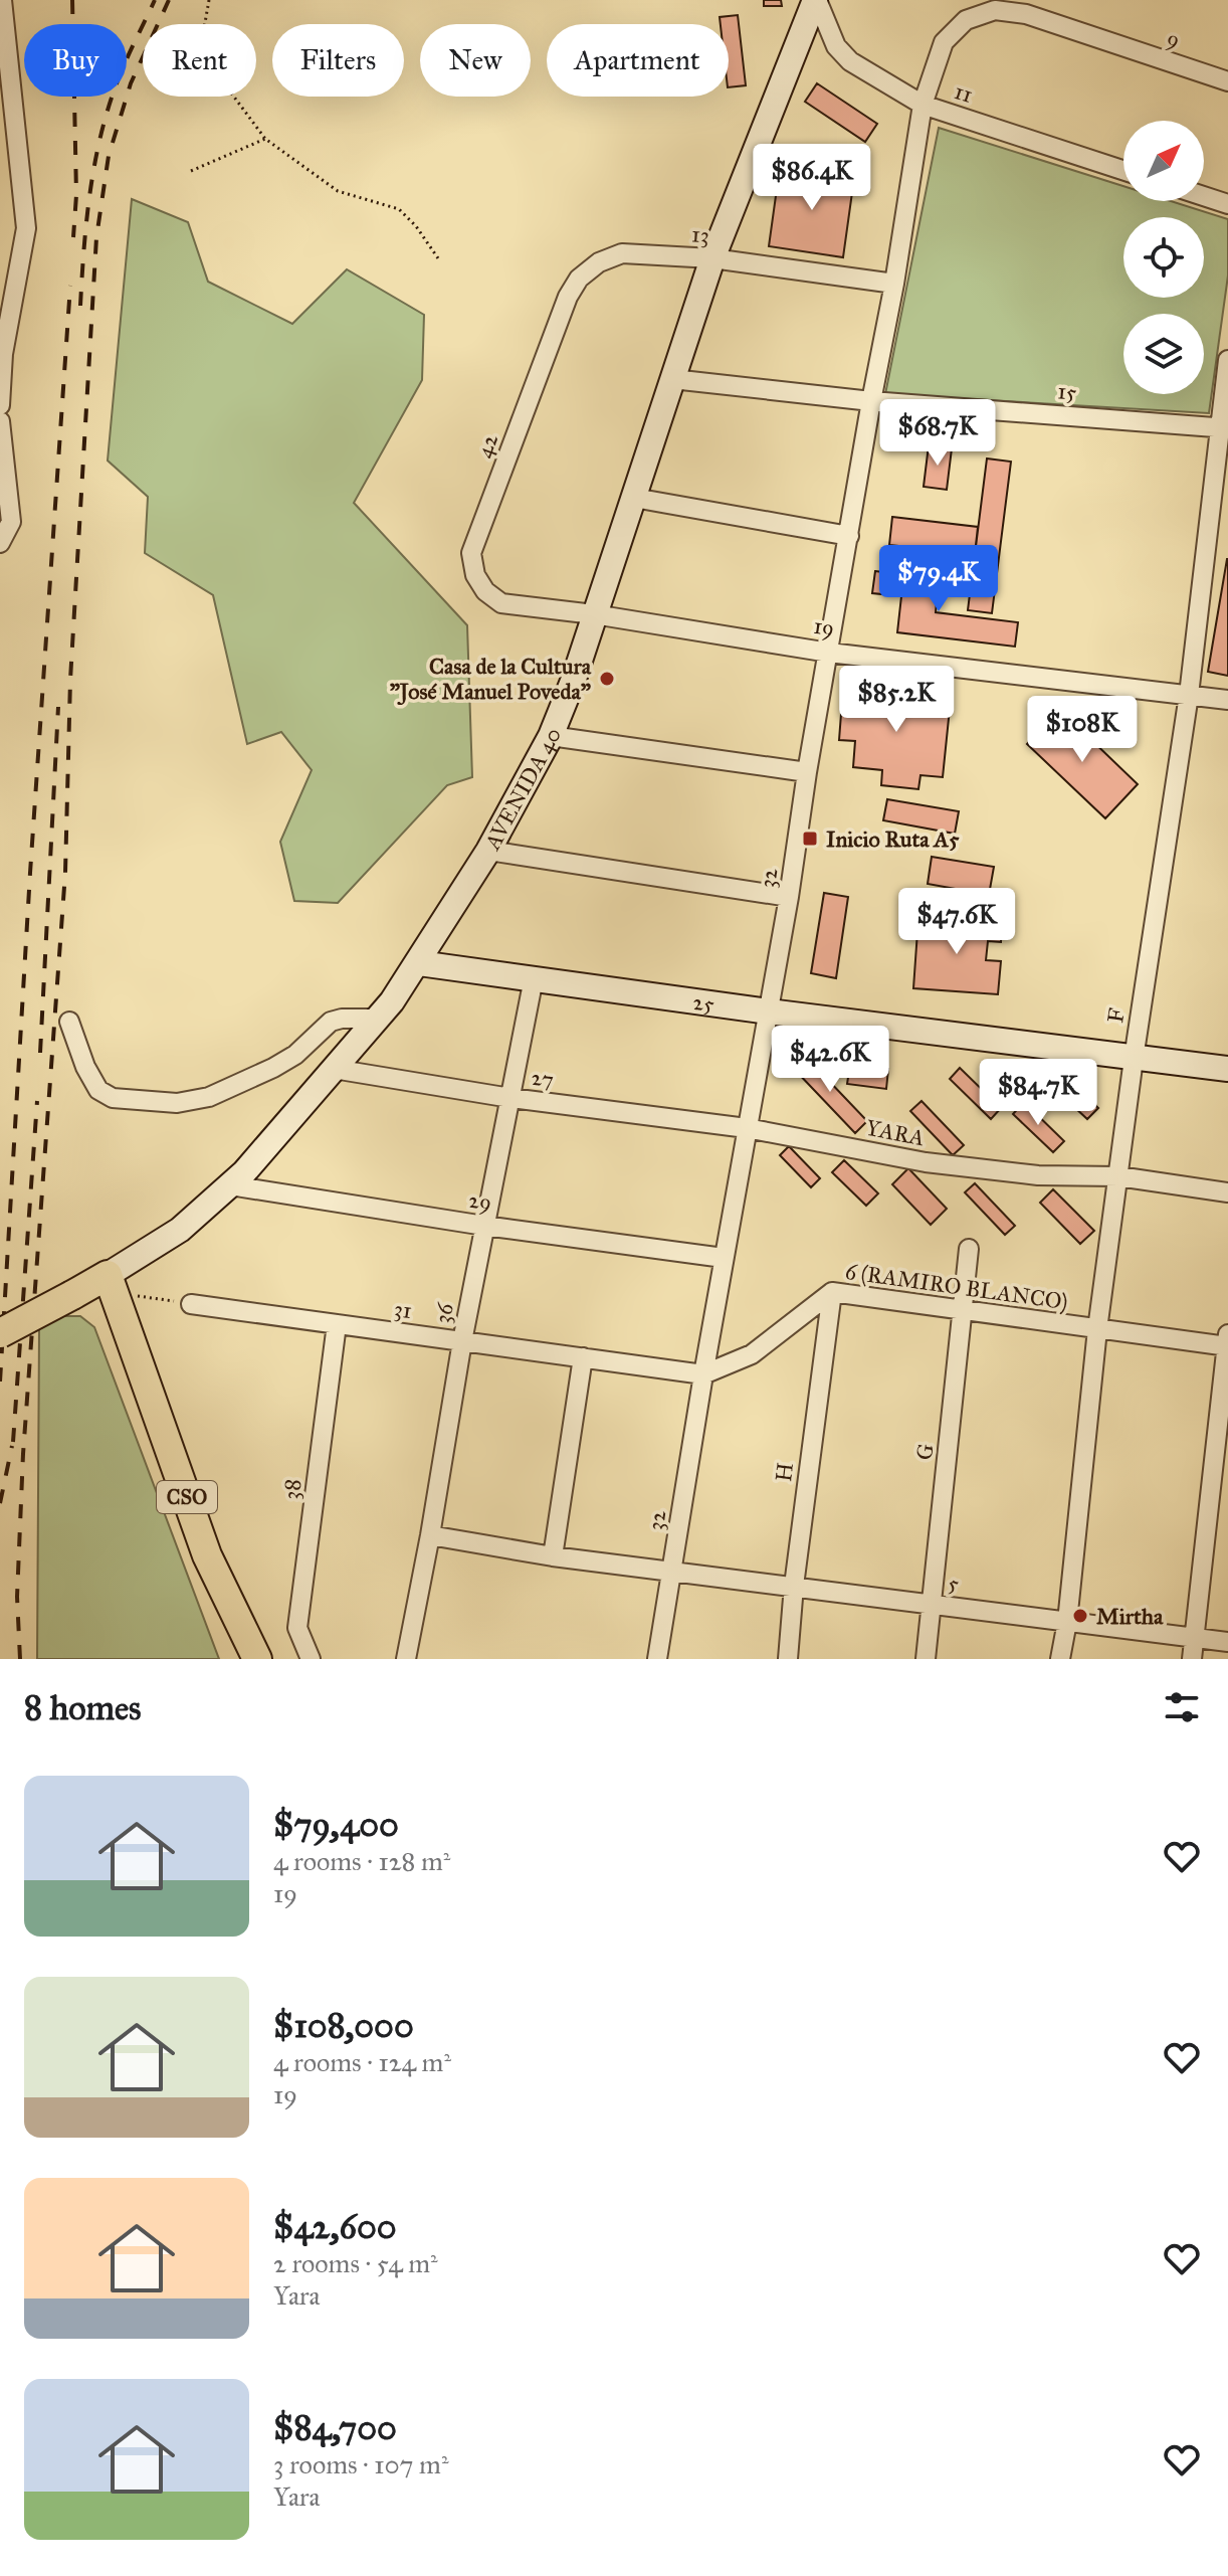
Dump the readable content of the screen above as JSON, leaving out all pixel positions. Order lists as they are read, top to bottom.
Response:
{
  "streets": {
    "main road": ["AVENIDA 40", "25", "CSO"],
    "street": [
      "9",
      "11",
      "13",
      "15",
      "42",
      "19",
      "32",
      "F",
      "27",
      "YARA",
      "29",
      "6 (RAMIRO BLANCO)",
      "31",
      "36",
      "G",
      "H",
      "38",
      "5"
    ]
  },
  "crossings": [
    ["9", "11"],
    ["9", "32"],
    ["11", "AVENIDA 40"],
    ["11", "32"],
    ["13", "42"],
    ["13", "AVENIDA 40"],
    ["13", "32"],
    ["15", "AVENIDA 40"],
    ["15", "32"],
    ["15", "F"],
    ["42", "19"],
    ["19", "AVENIDA 40"],
    ["19", "32"],
    ["19", "F"],
    ["AVENIDA 40", "25"],
    ["AVENIDA 40", "27"],
    ["AVENIDA 40", "29"],
    ["AVENIDA 40", "CSO"],
    ["32", "25"],
    ["32", "27"],
    ["32", "YARA"],
    ["32", "29"],
    ["32", "6 (RAMIRO BLANCO)"],
    ["32", "31"],
    ["32", "5"],
    ["25", "F"],
    ["25", "36"],
    ["F", "YARA"],
    ["F", "6 (RAMIRO BLANCO)"],
    ["F", "5"],
    ["27", "YARA"],
    ["27", "36"],
    ["29", "36"],
    ["6 (RAMIRO BLANCO)", "31"],
    ["6 (RAMIRO BLANCO)", "G"],
    ["6 (RAMIRO BLANCO)", "H"],
    ["31", "36"],
    ["31", "38"],
    ["36", "5"],
    ["G", "5"],
    ["H", "5"]
  ],
  "places": {
    "other": ["Casa de la Cultura \"José Manuel Poveda\"", "Mirtha"],
    "transit": ["Inicio Ruta A5"]
  },
  "north": "top right",
  "page": {
    "chip": [
      "Buy",
      "Rent",
      "Filters",
      "New",
      "Apartment"
    ],
    "price": [
      "$86.4K",
      "$68.7K",
      "$79.4K",
      "$85.2K",
      "$108K",
      "$47.6K",
      "$42.6K",
      "$84.7K"
    ],
    "heading": "8 homes",
    "list": [
      {
        "name": "$79,400",
        "note": "4 rooms · 128 m² · 19"
      },
      {
        "name": "$108,000",
        "note": "4 rooms · 124 m² · 19"
      },
      {
        "name": "$42,600",
        "note": "2 rooms · 54 m² · Yara"
      },
      {
        "name": "$84,700",
        "note": "3 rooms · 107 m² · Yara"
      }
    ]
  }
}
